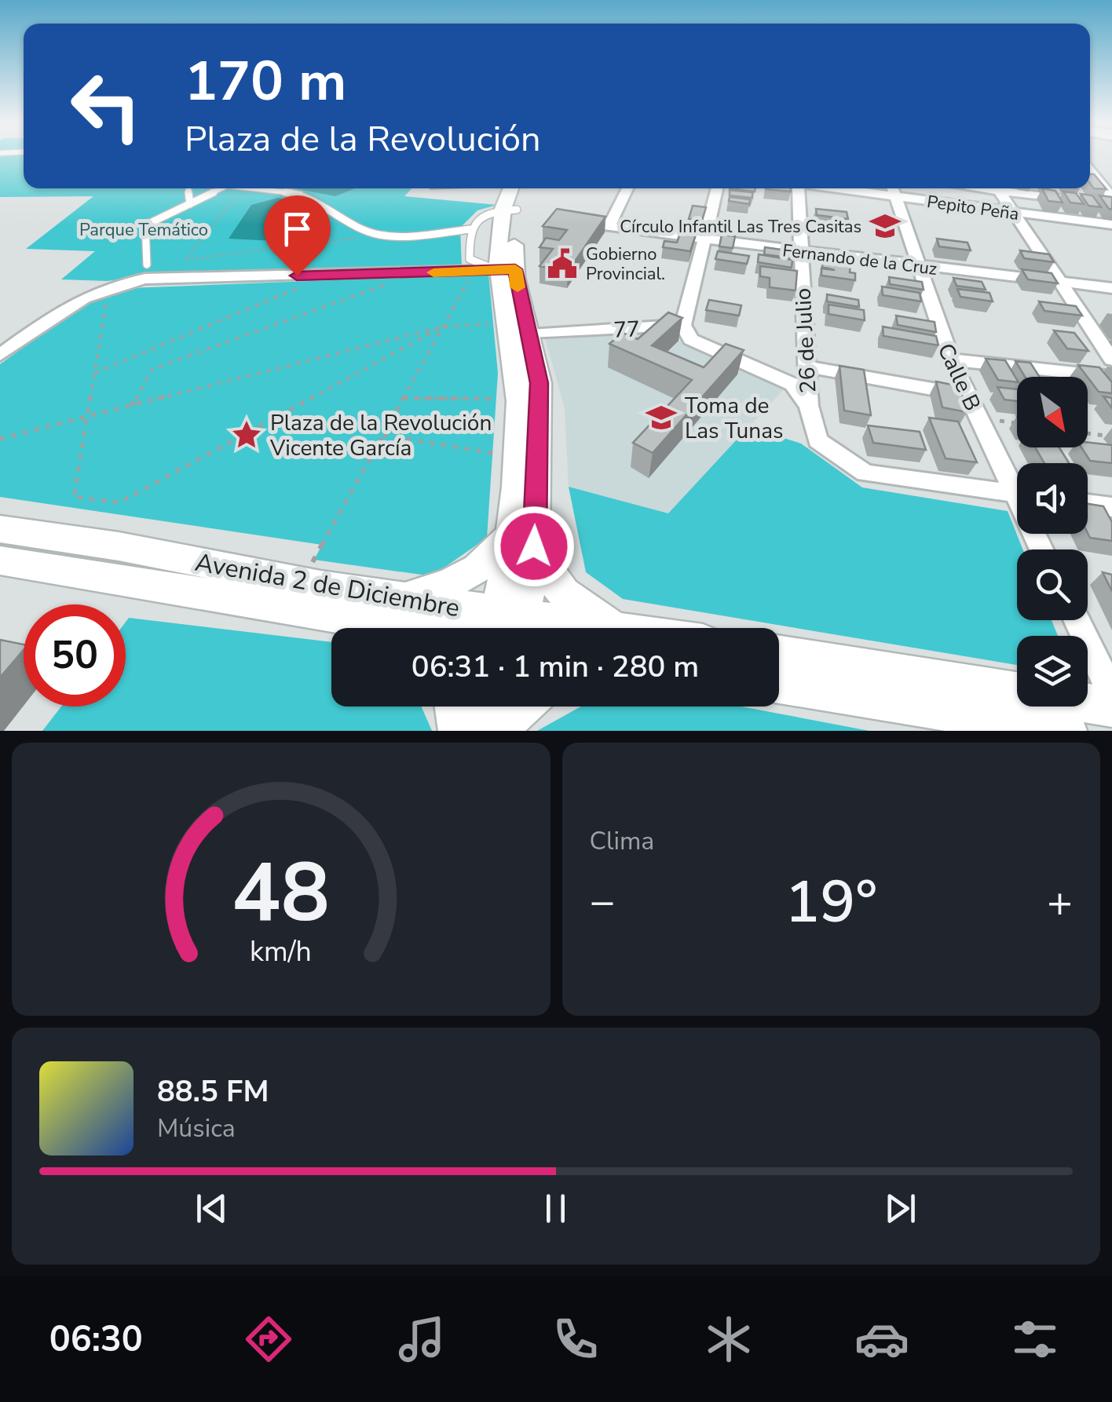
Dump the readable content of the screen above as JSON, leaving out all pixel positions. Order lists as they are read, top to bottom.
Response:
{
  "streets": {
    "main road": ["Avenida 2 de Diciembre"],
    "street": [
      "Pepito Peña",
      "Fernando de la Cruz",
      "77",
      "26 de Julio",
      "Calle B"
    ]
  },
  "crossings": [
    ["Pepito Peña", "Calle B"],
    ["Fernando de la Cruz", "26 de Julio"],
    ["Fernando de la Cruz", "Calle B"]
  ],
  "parks": ["Parque Temático"],
  "places": {
    "school or university": ["Círculo Infantil Las Tres Casitas", "Toma de Las Tunas"],
    "public building": ["Gobierno Provincial."],
    "place": ["Plaza de la Revolución Vicente García"]
  },
  "north": "bottom right",
  "page": {
    "turn": ["170 m", "Plaza de la Revolución"],
    "limit": "50",
    "trip": "06:31 · 1 min · 280 m",
    "tile": "Clima",
    "heat": ["−", "19°", "+"],
    "song": ["88.5 FM", "Música"],
    "tabs": "06:30",
    "gauge": ["48", "km/h"]
  }
}
